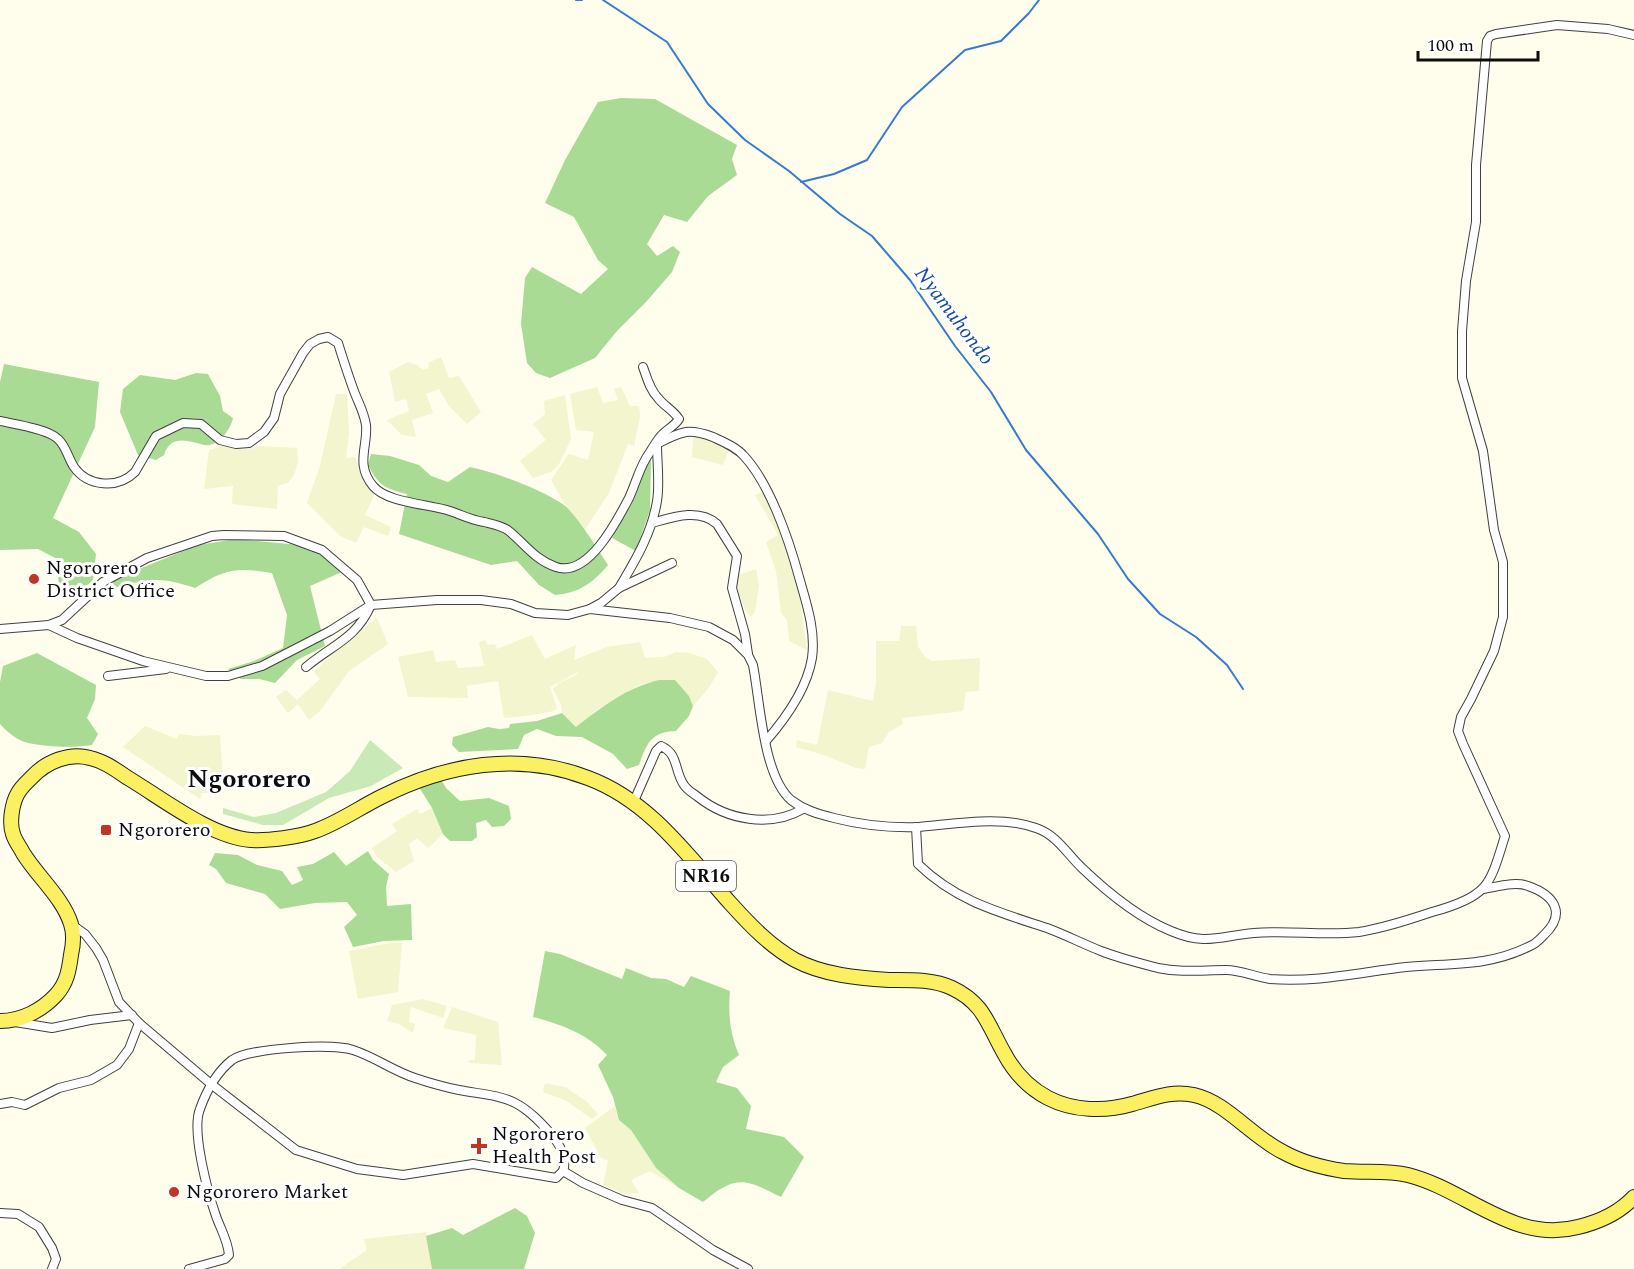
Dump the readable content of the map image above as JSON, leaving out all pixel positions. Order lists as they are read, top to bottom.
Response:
{
  "streets": {
    "main road": ["NR16"]
  },
  "districts": ["Ngororero"],
  "water": ["Nyamuhondo"],
  "places": {
    "other": ["Ngororero District Office", "Ngororero Market"],
    "transit": ["Ngororero"],
    "health": ["Ngororero Health Post"]
  },
  "scale_bar": "100 m"
}
